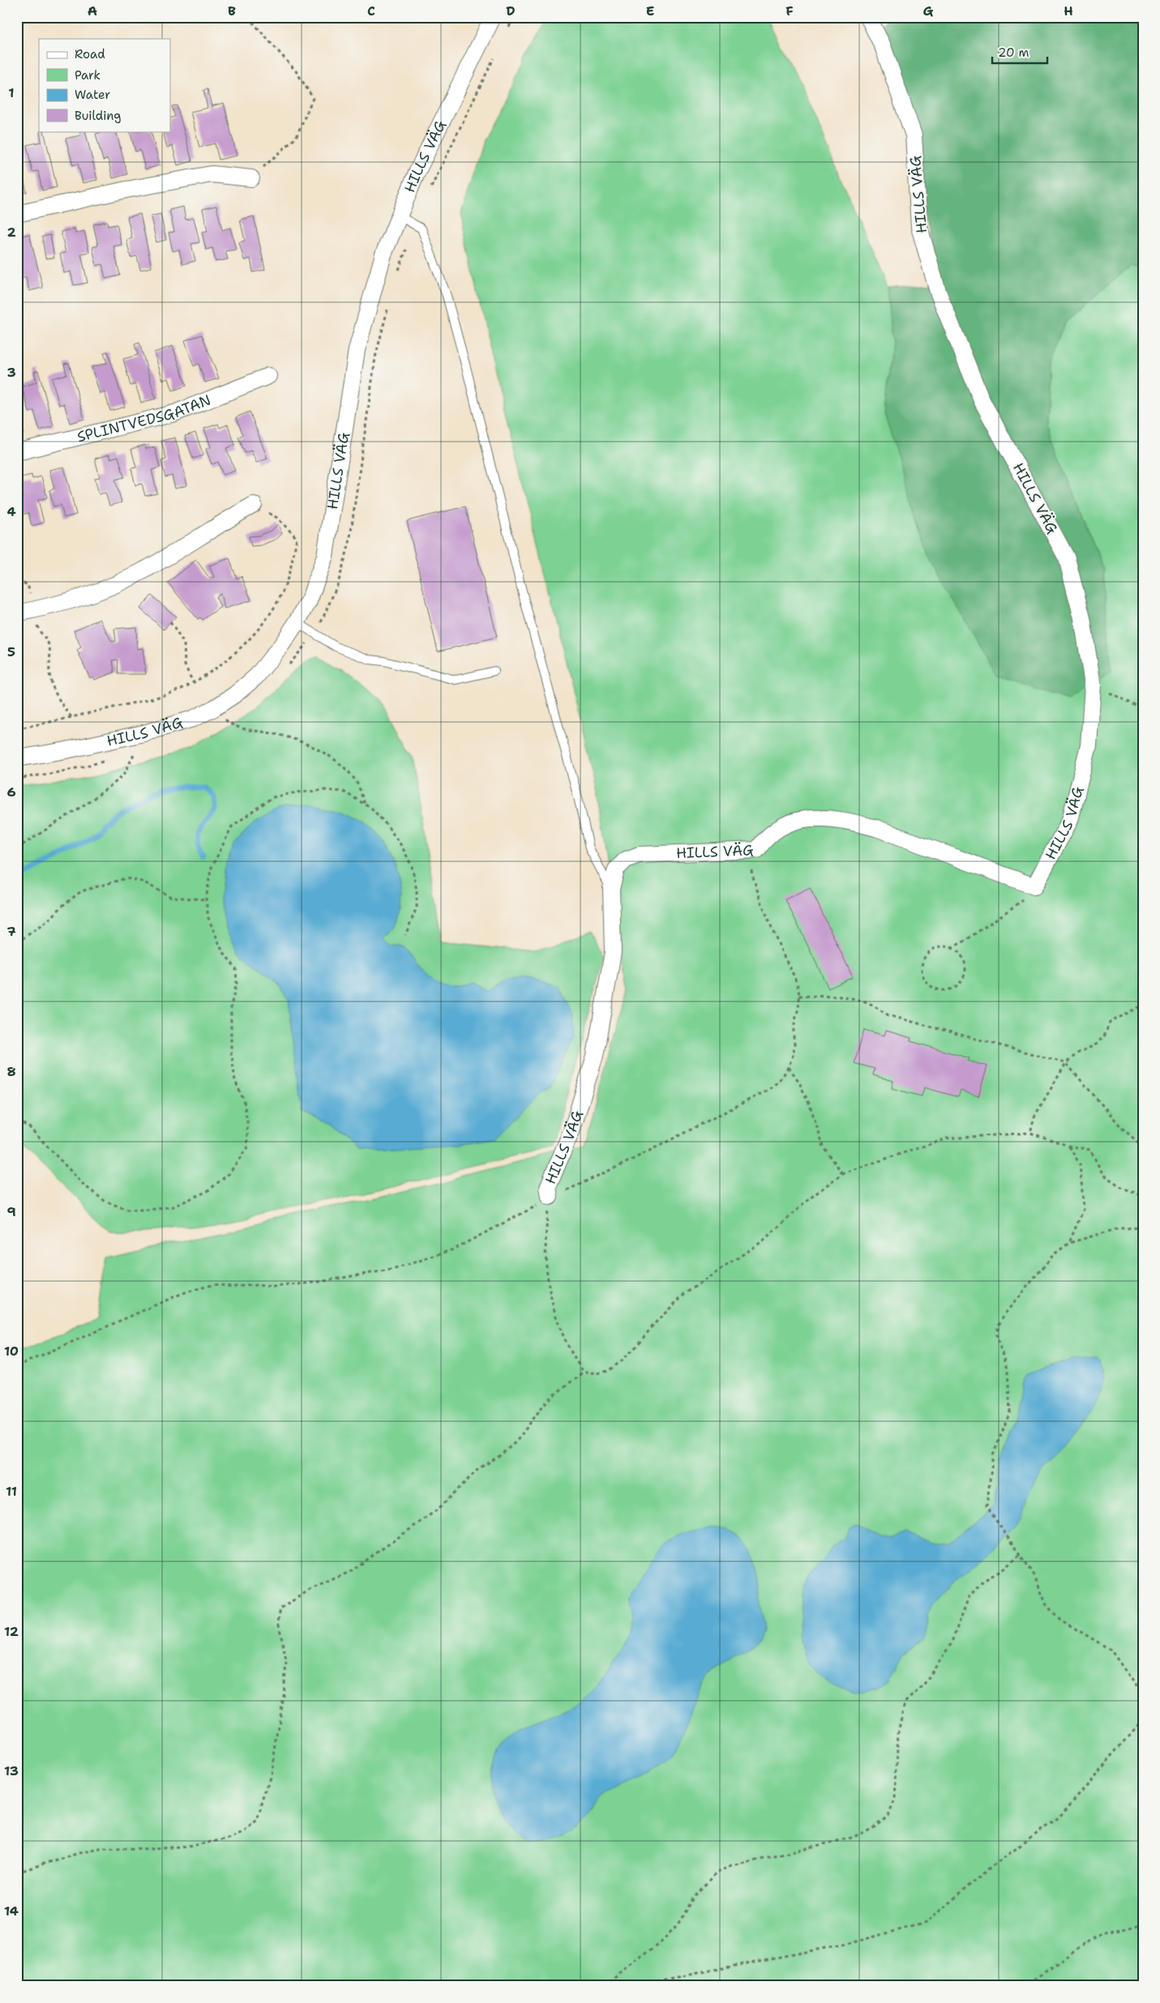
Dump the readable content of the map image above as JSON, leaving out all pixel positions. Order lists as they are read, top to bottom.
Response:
{
  "streets": {
    "street": ["HILLS VÄG", "SPLINTVEDSGATAN"]
  },
  "legend": [
    "Road",
    "Park",
    "Water",
    "Building"
  ],
  "scale_bar": "20 m",
  "grid": {
    "columns": [
      "A",
      "B",
      "C",
      "D",
      "E",
      "F",
      "G",
      "H"
    ],
    "rows": [
      "1",
      "2",
      "3",
      "4",
      "5",
      "6",
      "7",
      "8",
      "9",
      "10",
      "11",
      "12",
      "13",
      "14"
    ]
  }
}
